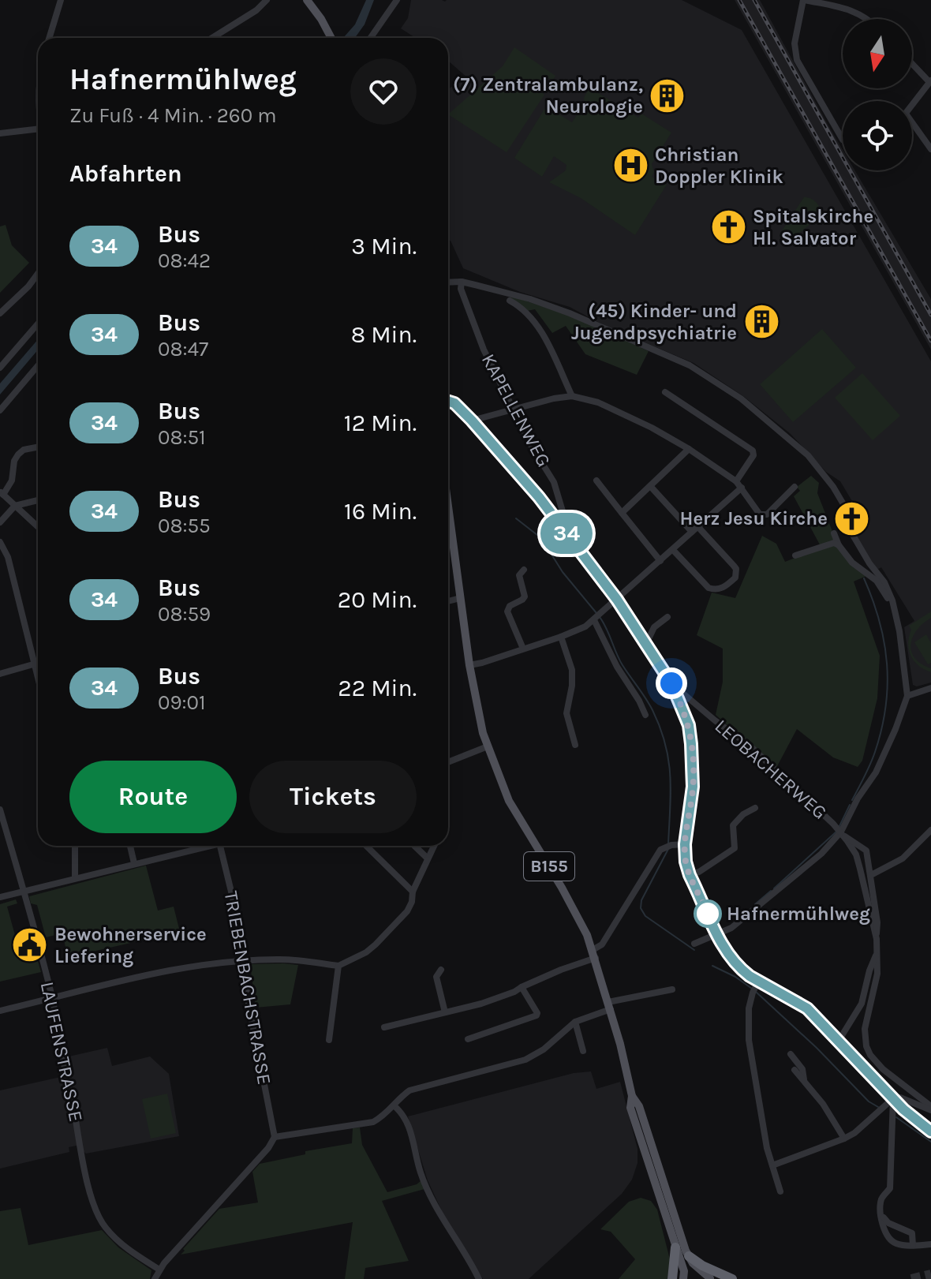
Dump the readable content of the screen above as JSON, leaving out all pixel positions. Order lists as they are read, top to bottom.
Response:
{
  "streets": {
    "main road": ["B155"],
    "street": [
      "KAPELLENWEG",
      "LEOBACHERWEG",
      "TRIEBENBACHSTRASSE",
      "LAUFENSTRASSE"
    ]
  },
  "places": {
    "building": ["(7) Zentralambulanz, Neurologie", "(45) Kinder- und Jugendpsychiatrie"],
    "hospital": ["Christian Doppler Klinik"],
    "church": ["Spitalskirche Hl. Salvator", "Herz Jesu Kirche"],
    "other": ["Hafnermühlweg"],
    "public building": ["Bewohnerservice Liefering"]
  },
  "lines": ["bus line 34"],
  "north": "bottom",
  "page": {
    "on_map": "34",
    "heading": [
      ["Hafnermühlweg", "Zu Fuß · 4 Min. · 260 m"],
      "Abfahrten"
    ],
    "list": [
      {
        "mark": "34",
        "name": "Bus",
        "note": "08:42",
        "value": "3 Min."
      },
      {
        "mark": "34",
        "name": "Bus",
        "note": "08:47",
        "value": "8 Min."
      },
      {
        "mark": "34",
        "name": "Bus",
        "note": "08:51",
        "value": "12 Min."
      },
      {
        "mark": "34",
        "name": "Bus",
        "note": "08:55",
        "value": "16 Min."
      },
      {
        "mark": "34",
        "name": "Bus",
        "note": "08:59",
        "value": "20 Min."
      },
      {
        "mark": "34",
        "name": "Bus",
        "note": "09:01",
        "value": "22 Min."
      }
    ],
    "buttons": ["Route", "Tickets"]
  }
}
